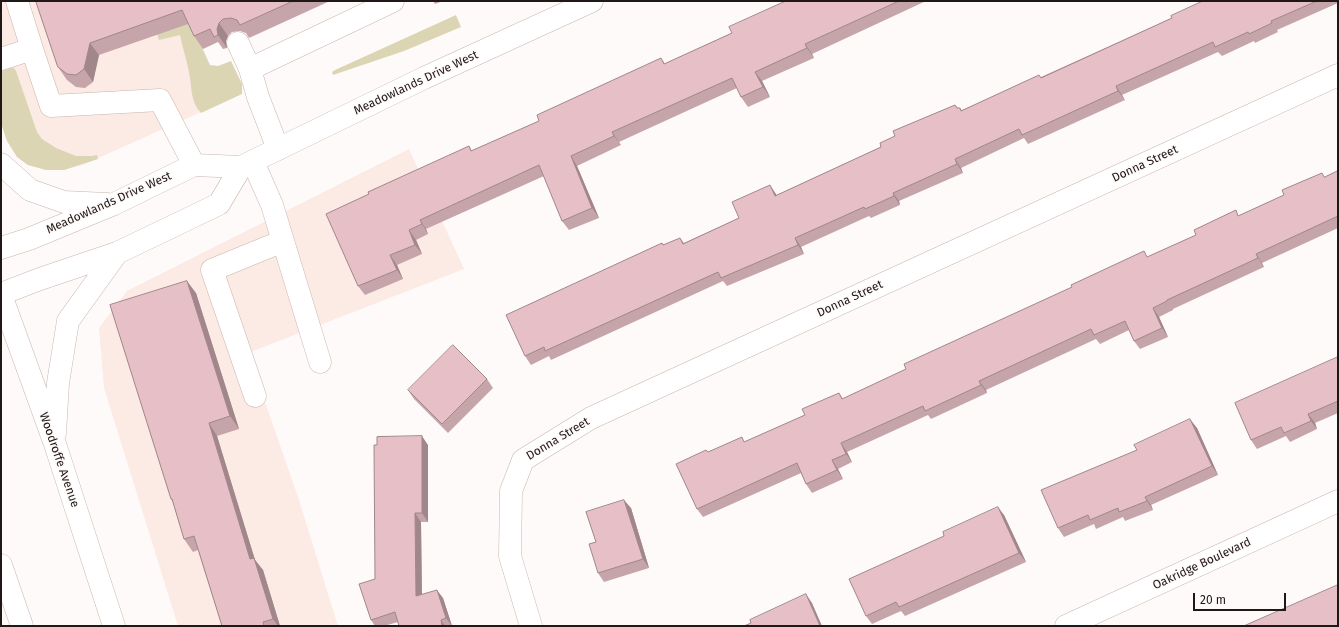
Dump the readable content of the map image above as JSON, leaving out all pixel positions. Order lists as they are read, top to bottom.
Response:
{
  "streets": {
    "main road": [
      "Meadowlands Drive West",
      "Donna Street",
      "Woodroffe Avenue",
      "Oakridge Boulevard"
    ]
  },
  "scale_bar": "20 m"
}
